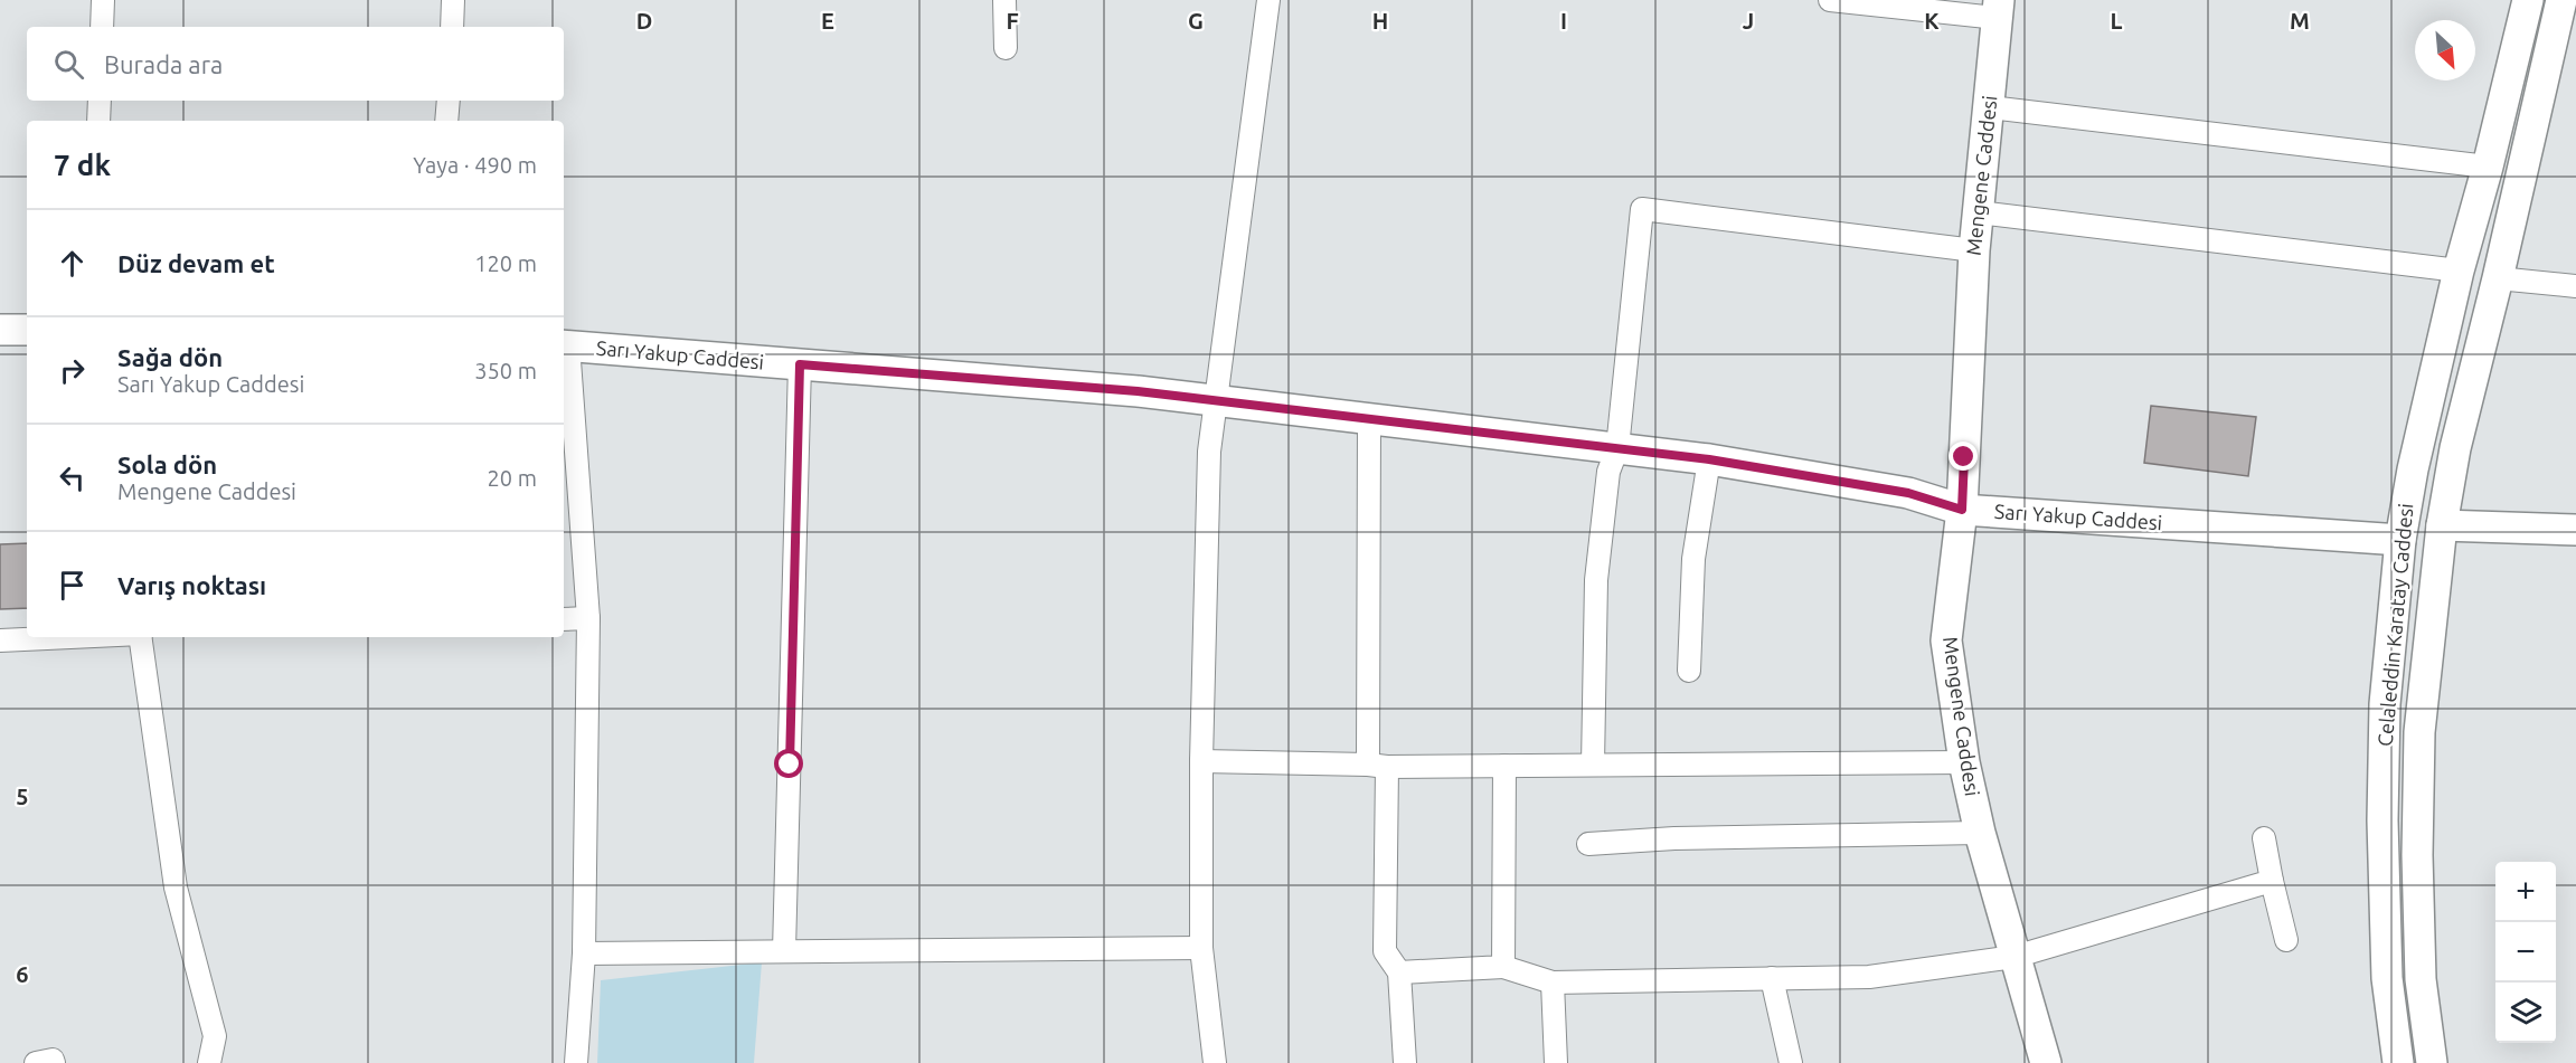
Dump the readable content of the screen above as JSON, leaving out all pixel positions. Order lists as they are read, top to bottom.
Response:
{
  "streets": {
    "street": ["Mengene Caddesi", "Sarı Yakup Caddesi", "Celaleddin Karatay Caddesi"]
  },
  "crossings": [
    ["Mengene Caddesi", "Sarı Yakup Caddesi"],
    ["Sarı Yakup Caddesi", "Celaleddin Karatay Caddesi"]
  ],
  "north": "bottom right",
  "page": {
    "search": "Burada ara",
    "heading": ["7 dk", "Yaya · 490 m"],
    "list": [
      ["Düz devam et", "120 m"],
      ["Sağa dön", "Sarı Yakup Caddesi", "350 m"],
      ["Sola dön", "Mengene Caddesi", "20 m"],
      "Varış noktası"
    ],
    "map_buttons": ["+", "−"]
  },
  "grid": {
    "columns": [
      "D",
      "E",
      "F",
      "G",
      "H",
      "I",
      "J",
      "K",
      "L",
      "M"
    ],
    "rows": ["5", "6"]
  }
}
